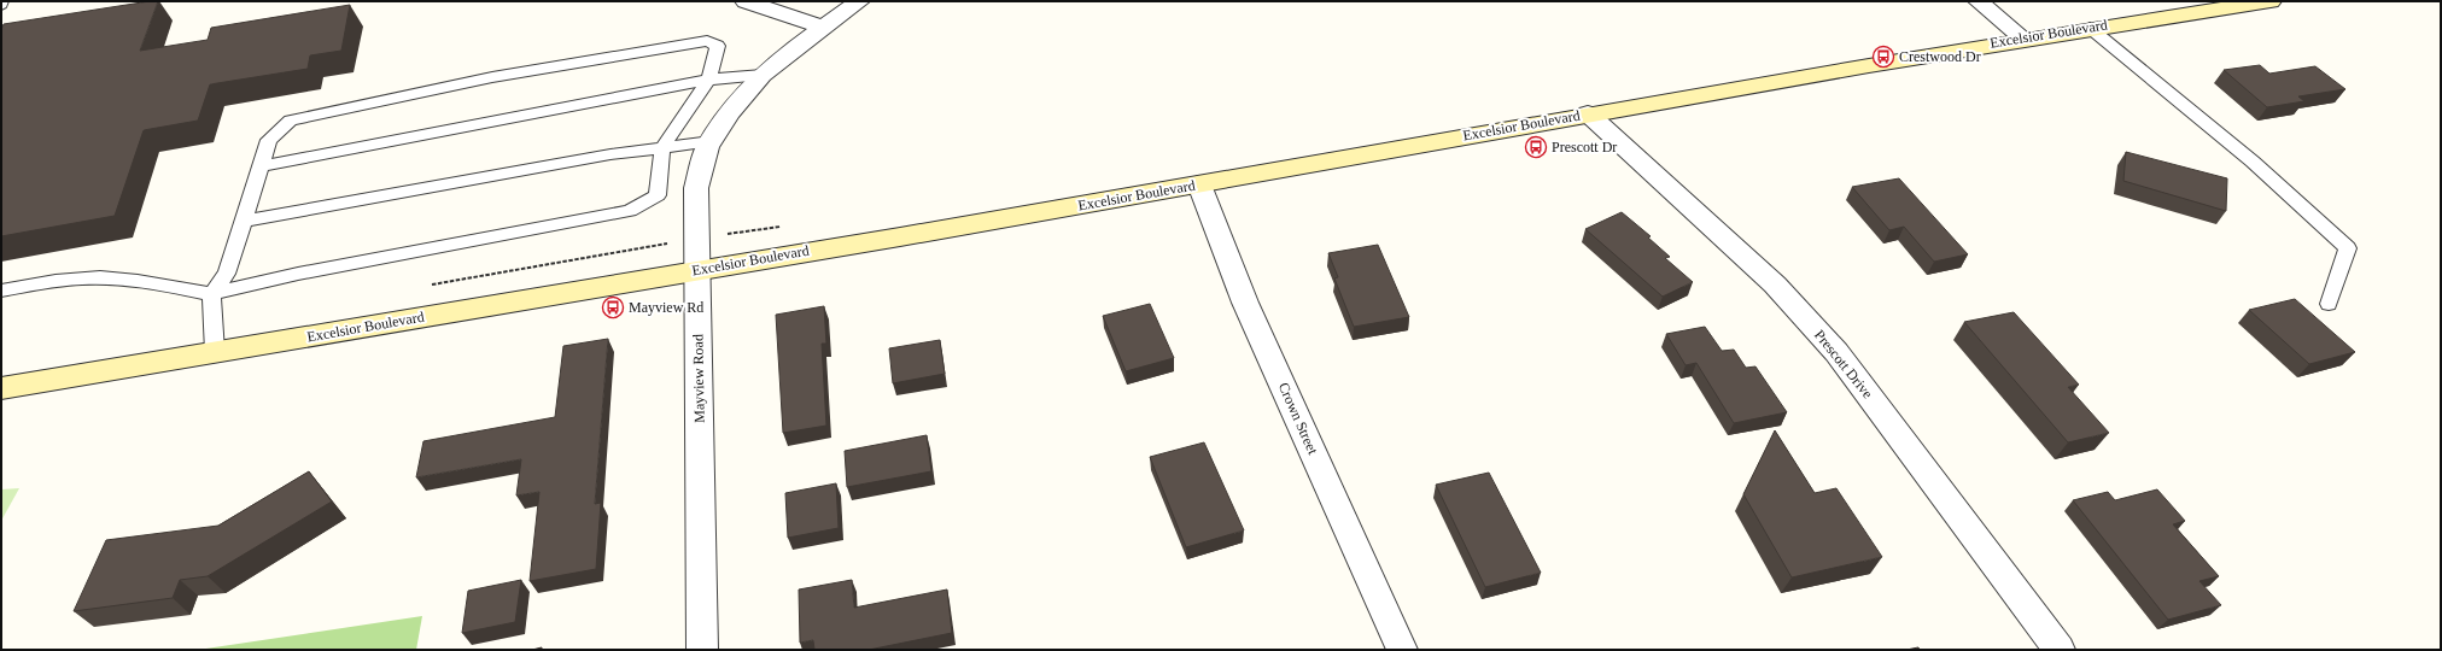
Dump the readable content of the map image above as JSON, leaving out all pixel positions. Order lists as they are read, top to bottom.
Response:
{
  "streets": {
    "main road": ["Excelsior Boulevard"],
    "street": ["Prescott Drive", "Mayview Road", "Crown Street"]
  },
  "crossings": [
    ["Excelsior Boulevard", "Prescott Drive"],
    ["Excelsior Boulevard", "Mayview Road"],
    ["Excelsior Boulevard", "Crown Street"]
  ],
  "places": {
    "bus stop": ["Crestwood Dr", "Prescott Dr", "Mayview Rd"]
  }
}
